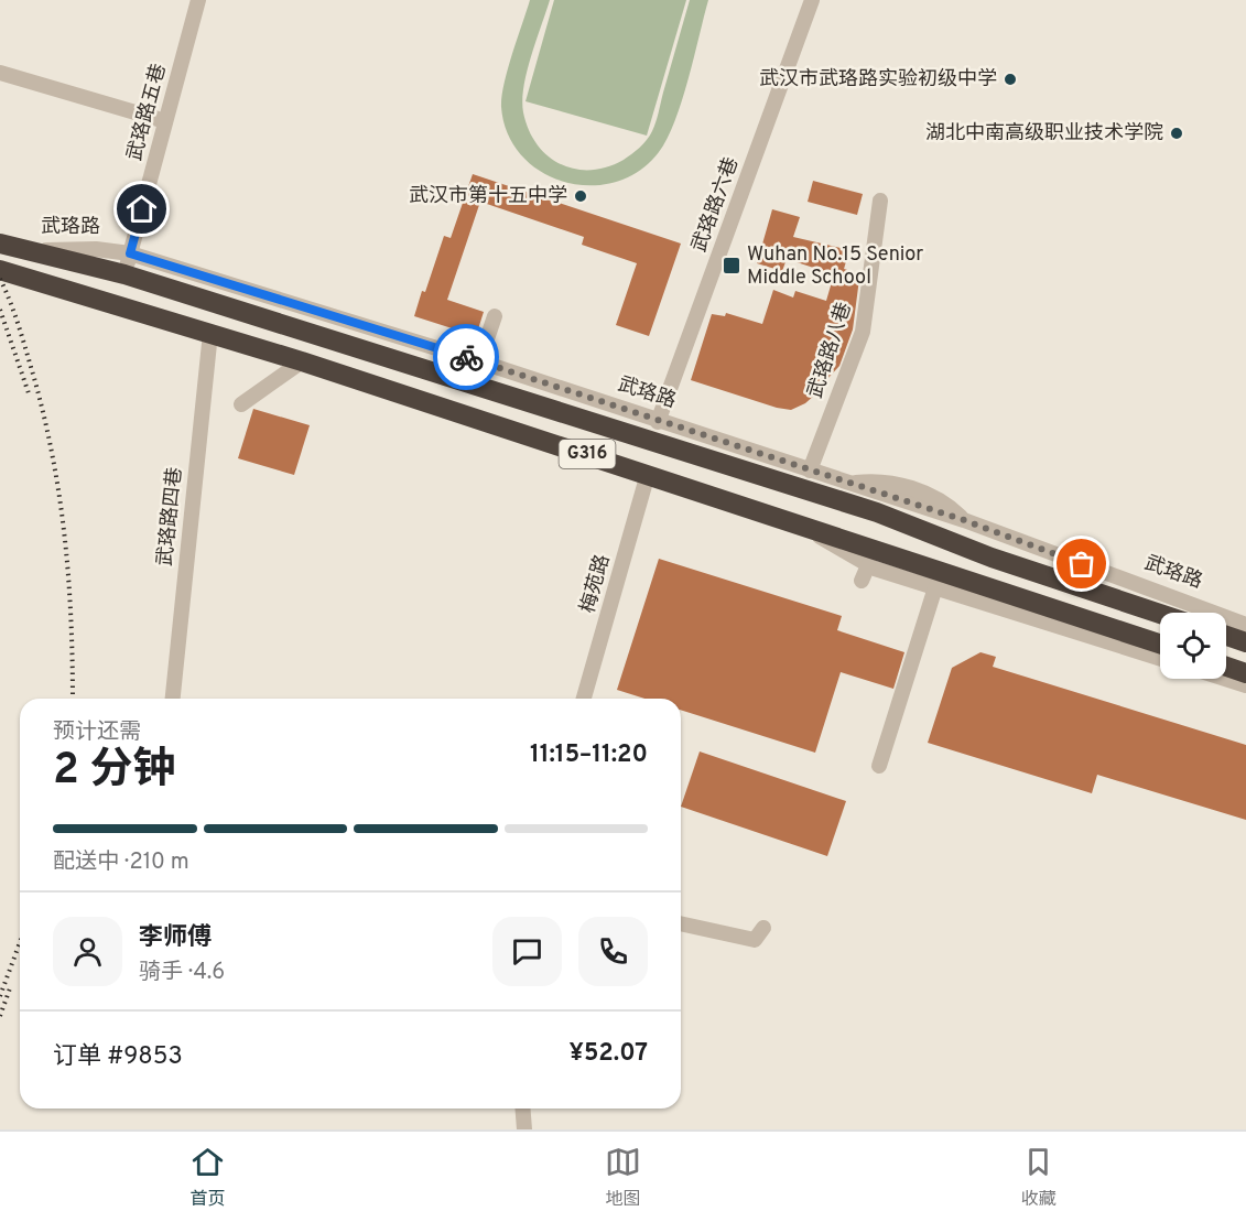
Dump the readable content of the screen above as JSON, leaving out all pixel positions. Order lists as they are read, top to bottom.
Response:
{
  "streets": {
    "highway": ["武珞路", "G316"],
    "street": [
      "武珞路五巷",
      "武珞路六巷",
      "武珞路八巷",
      "武珞路四巷",
      "梅苑路"
    ]
  },
  "crossings": [
    ["武珞路五巷", "武珞路"],
    ["武珞路六巷", "武珞路"],
    ["武珞路", "武珞路八巷"],
    ["G316", "武珞路四巷"],
    ["G316", "梅苑路"]
  ],
  "places": {
    "other": ["武汉市武珞路实验初级中学", "湖北中南高级职业技术学院", "武汉市第十五中学"],
    "transit": ["Wuhan No.15 Senior Middle School"]
  },
  "page": {
    "heading": ["2 分钟", "预计还需", "11:15–11:20"],
    "panel": [
      "李师傅",
      "骑手 · 4.6",
      "订单 #9853",
      "¥52.07"
    ],
    "bar": "配送中 · 210 m",
    "tabs": ["首页", "地图", "收藏"]
  }
}
